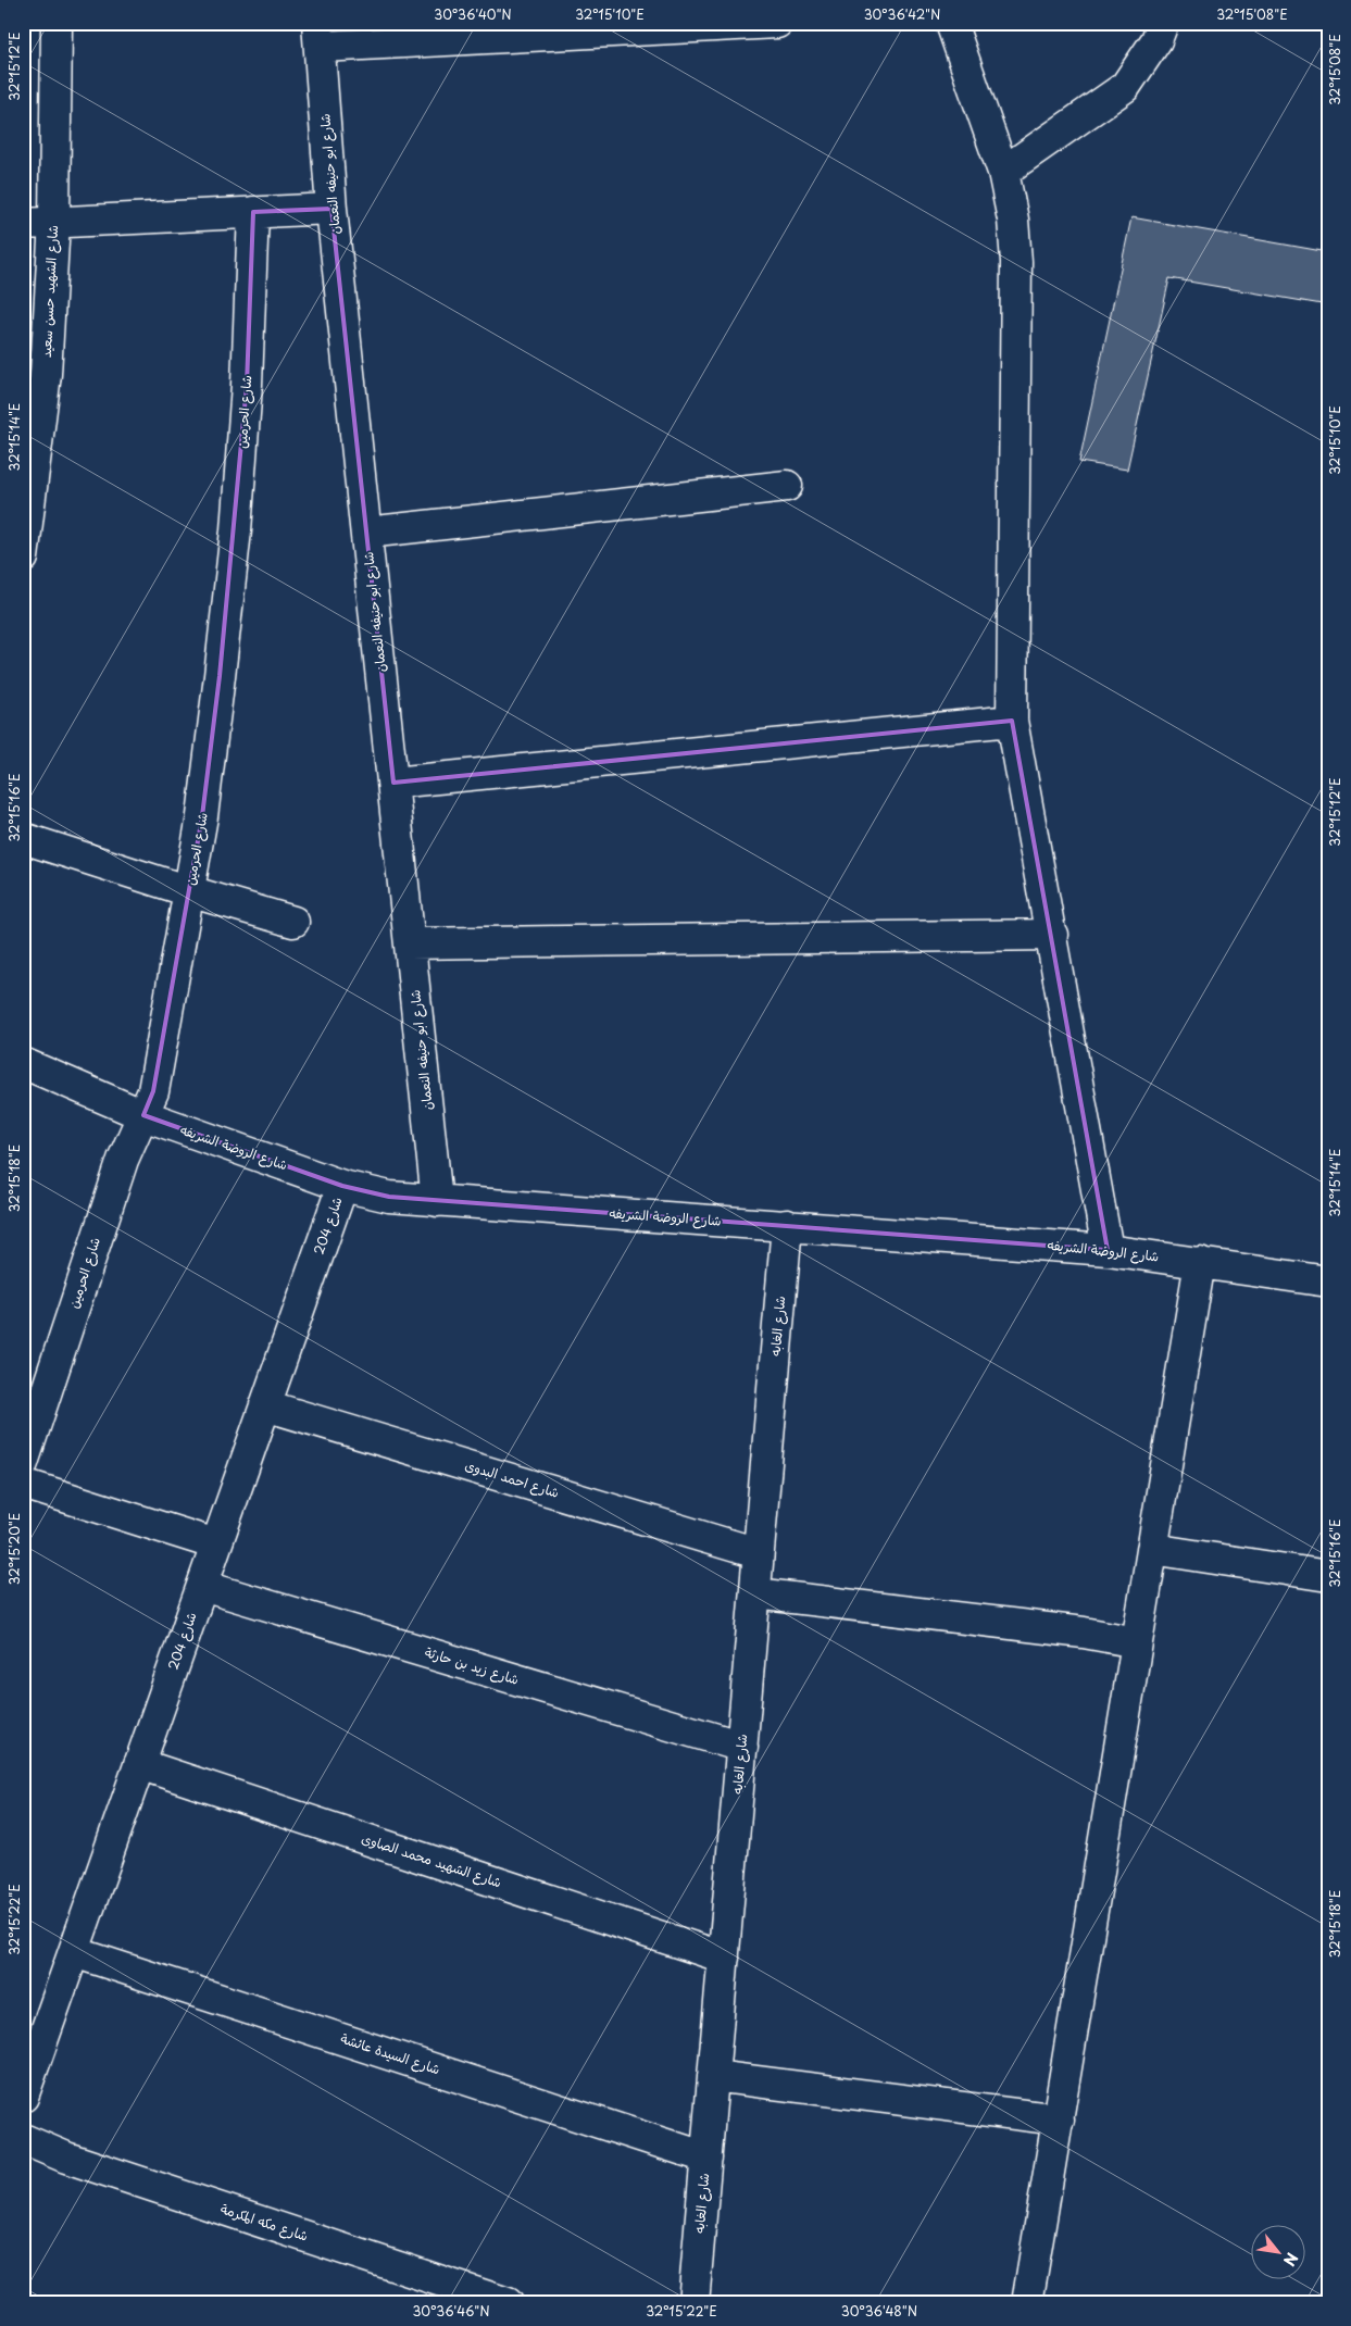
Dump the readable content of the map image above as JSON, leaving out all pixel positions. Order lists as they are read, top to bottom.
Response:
{
  "streets": {
    "street": [
      "شارع ابو حنيفه النعمان",
      "شارع الشهيد حسن سعيد",
      "شارع الحرمين",
      "شارع الروضة الشريفه",
      "شارع 204",
      "شارع الغابه",
      "شارع احمد البدوى",
      "شارع زيد بن حارثة",
      "شارع الشهيد محمد الصاوى",
      "شارع السيدة عائشة",
      "شارع مكه المكرمة"
    ]
  },
  "crossings": [
    ["شارع ابو حنيفه النعمان", "شارع الروضة الشريفه"],
    ["شارع الحرمين", "شارع الروضة الشريفه"],
    ["شارع الروضة الشريفه", "شارع 204"],
    ["شارع الروضة الشريفه", "شارع الغابه"],
    ["شارع 204", "شارع احمد البدوى"],
    ["شارع 204", "شارع زيد بن حارثة"],
    ["شارع 204", "شارع الشهيد محمد الصاوى"],
    ["شارع 204", "شارع السيدة عائشة"],
    ["شارع الغابه", "شارع احمد البدوى"],
    ["شارع الغابه", "شارع زيد بن حارثة"],
    ["شارع الغابه", "شارع الشهيد محمد الصاوى"],
    ["شارع الغابه", "شارع السيدة عائشة"]
  ],
  "north": "bottom right",
  "coordinates": [
    "30°36'40\"N",
    "32°15'10\"E",
    "30°36'42\"N",
    "32°15'08\"E",
    "32°15'12\"E",
    "32°15'14\"E",
    "32°15'16\"E",
    "32°15'18\"E",
    "32°15'20\"E",
    "32°15'22\"E",
    "30°36'46\"N",
    "30°36'48\"N"
  ]
}
